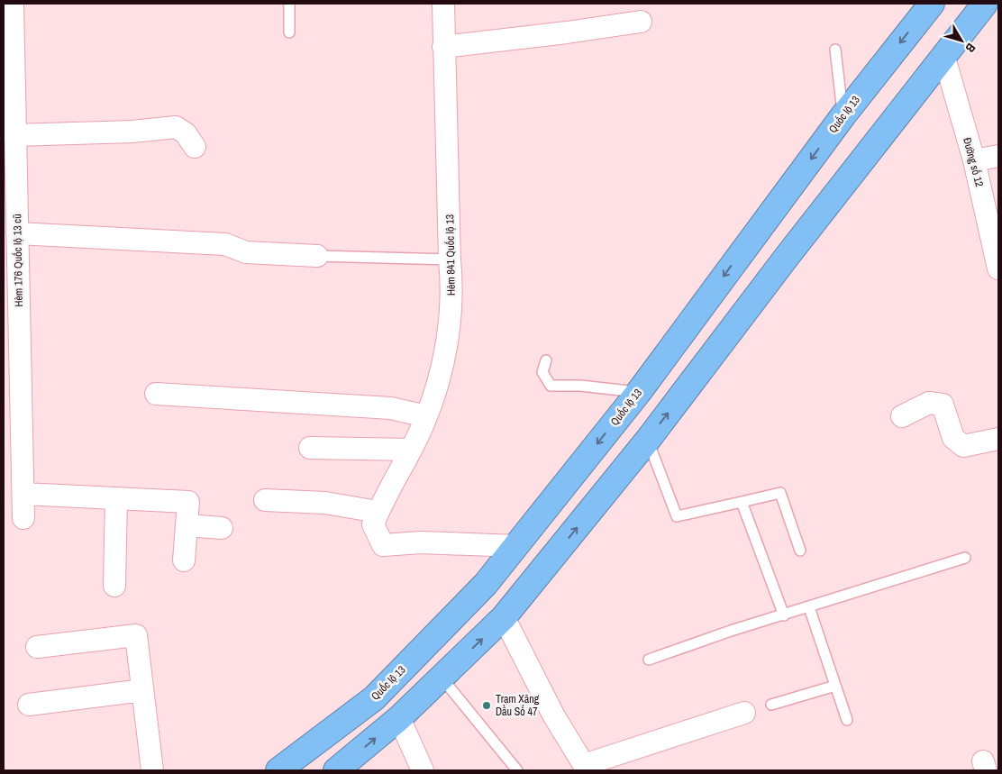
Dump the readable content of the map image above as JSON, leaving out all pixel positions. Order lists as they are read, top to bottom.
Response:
{
  "streets": {
    "highway": ["Quốc lộ 13"],
    "street": ["Đường số 12", "Hẻm 841 Quốc lộ 13", "Hèm 176 Quốc lộ 13 cũ"]
  },
  "crossings": [
    ["Quốc lộ 13", "Hẻm 841 Quốc lộ 13"]
  ],
  "places": ["Trạm Xăng Dầu Số 47"],
  "north": "bottom right"
}
